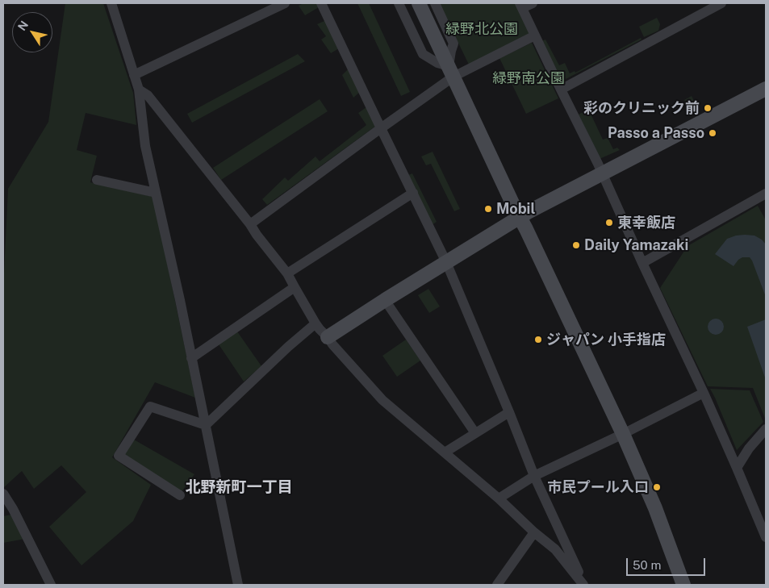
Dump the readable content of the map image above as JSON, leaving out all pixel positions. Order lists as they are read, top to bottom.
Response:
{
  "districts": ["北野新町一丁目"],
  "parks": ["緑野北公園", "緑野南公園"],
  "places": [
    "彩のクリニック前",
    "Passo a Passo",
    "Mobil",
    "東幸飯店",
    "Daily Yamazaki",
    "ジャパン 小手指店",
    "市民プール入口"
  ],
  "scale_bar": "50 m",
  "north": "top left"
}
